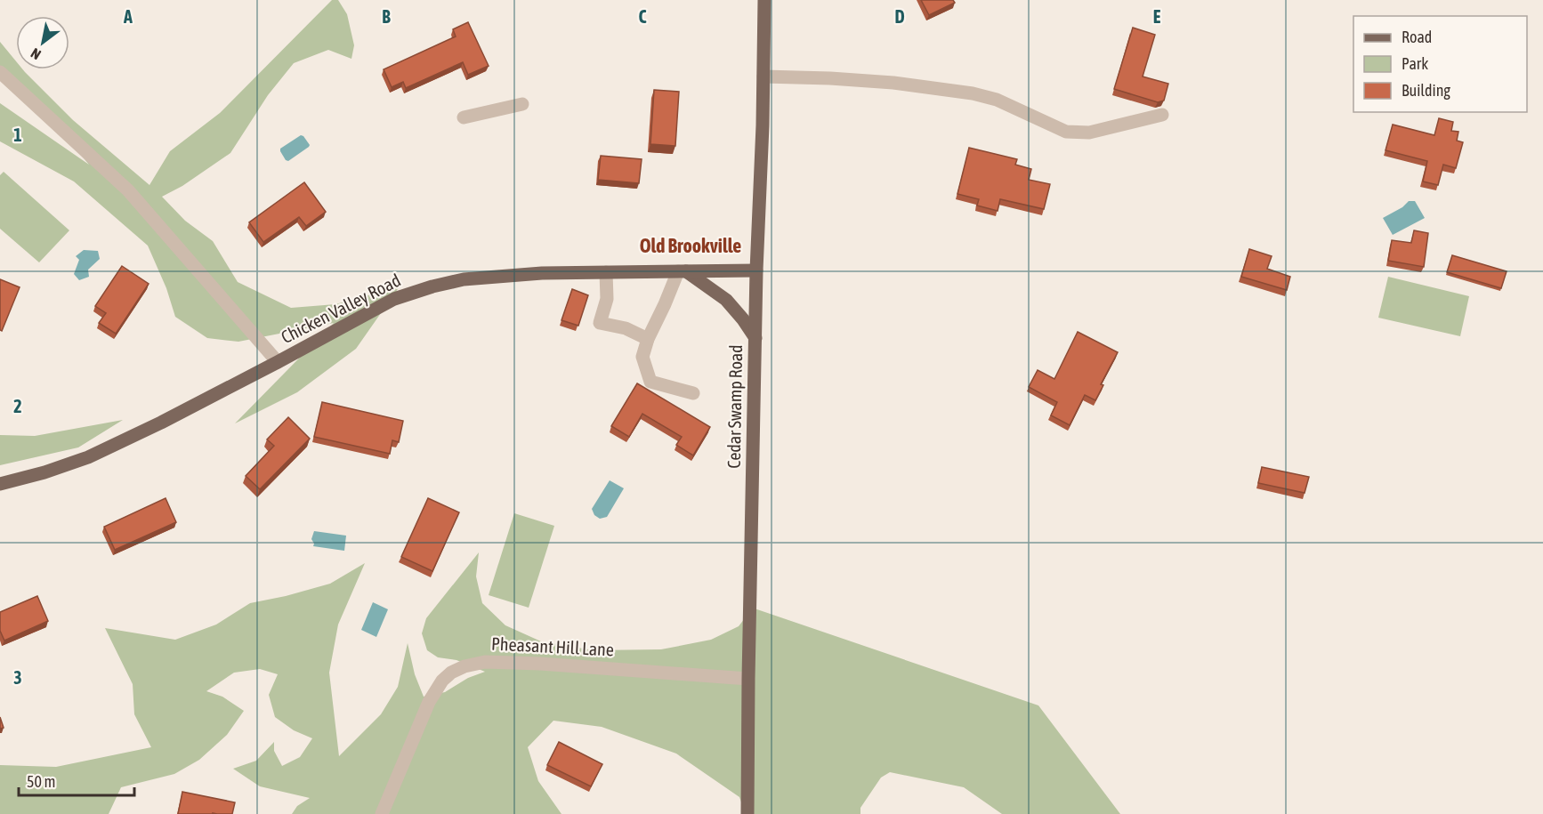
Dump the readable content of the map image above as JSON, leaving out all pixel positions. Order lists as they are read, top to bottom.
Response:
{
  "streets": {
    "main road": ["Chicken Valley Road", "Cedar Swamp Road"],
    "street": ["Pheasant Hill Lane"]
  },
  "crossings": [
    ["Chicken Valley Road", "Cedar Swamp Road"],
    ["Cedar Swamp Road", "Pheasant Hill Lane"]
  ],
  "districts": ["Old Brookville"],
  "legend": ["Road", "Park", "Building"],
  "scale_bar": "50 m",
  "north": "bottom left",
  "grid": {
    "columns": [
      "A",
      "B",
      "C",
      "D",
      "E"
    ],
    "rows": ["1", "2", "3"]
  }
}
